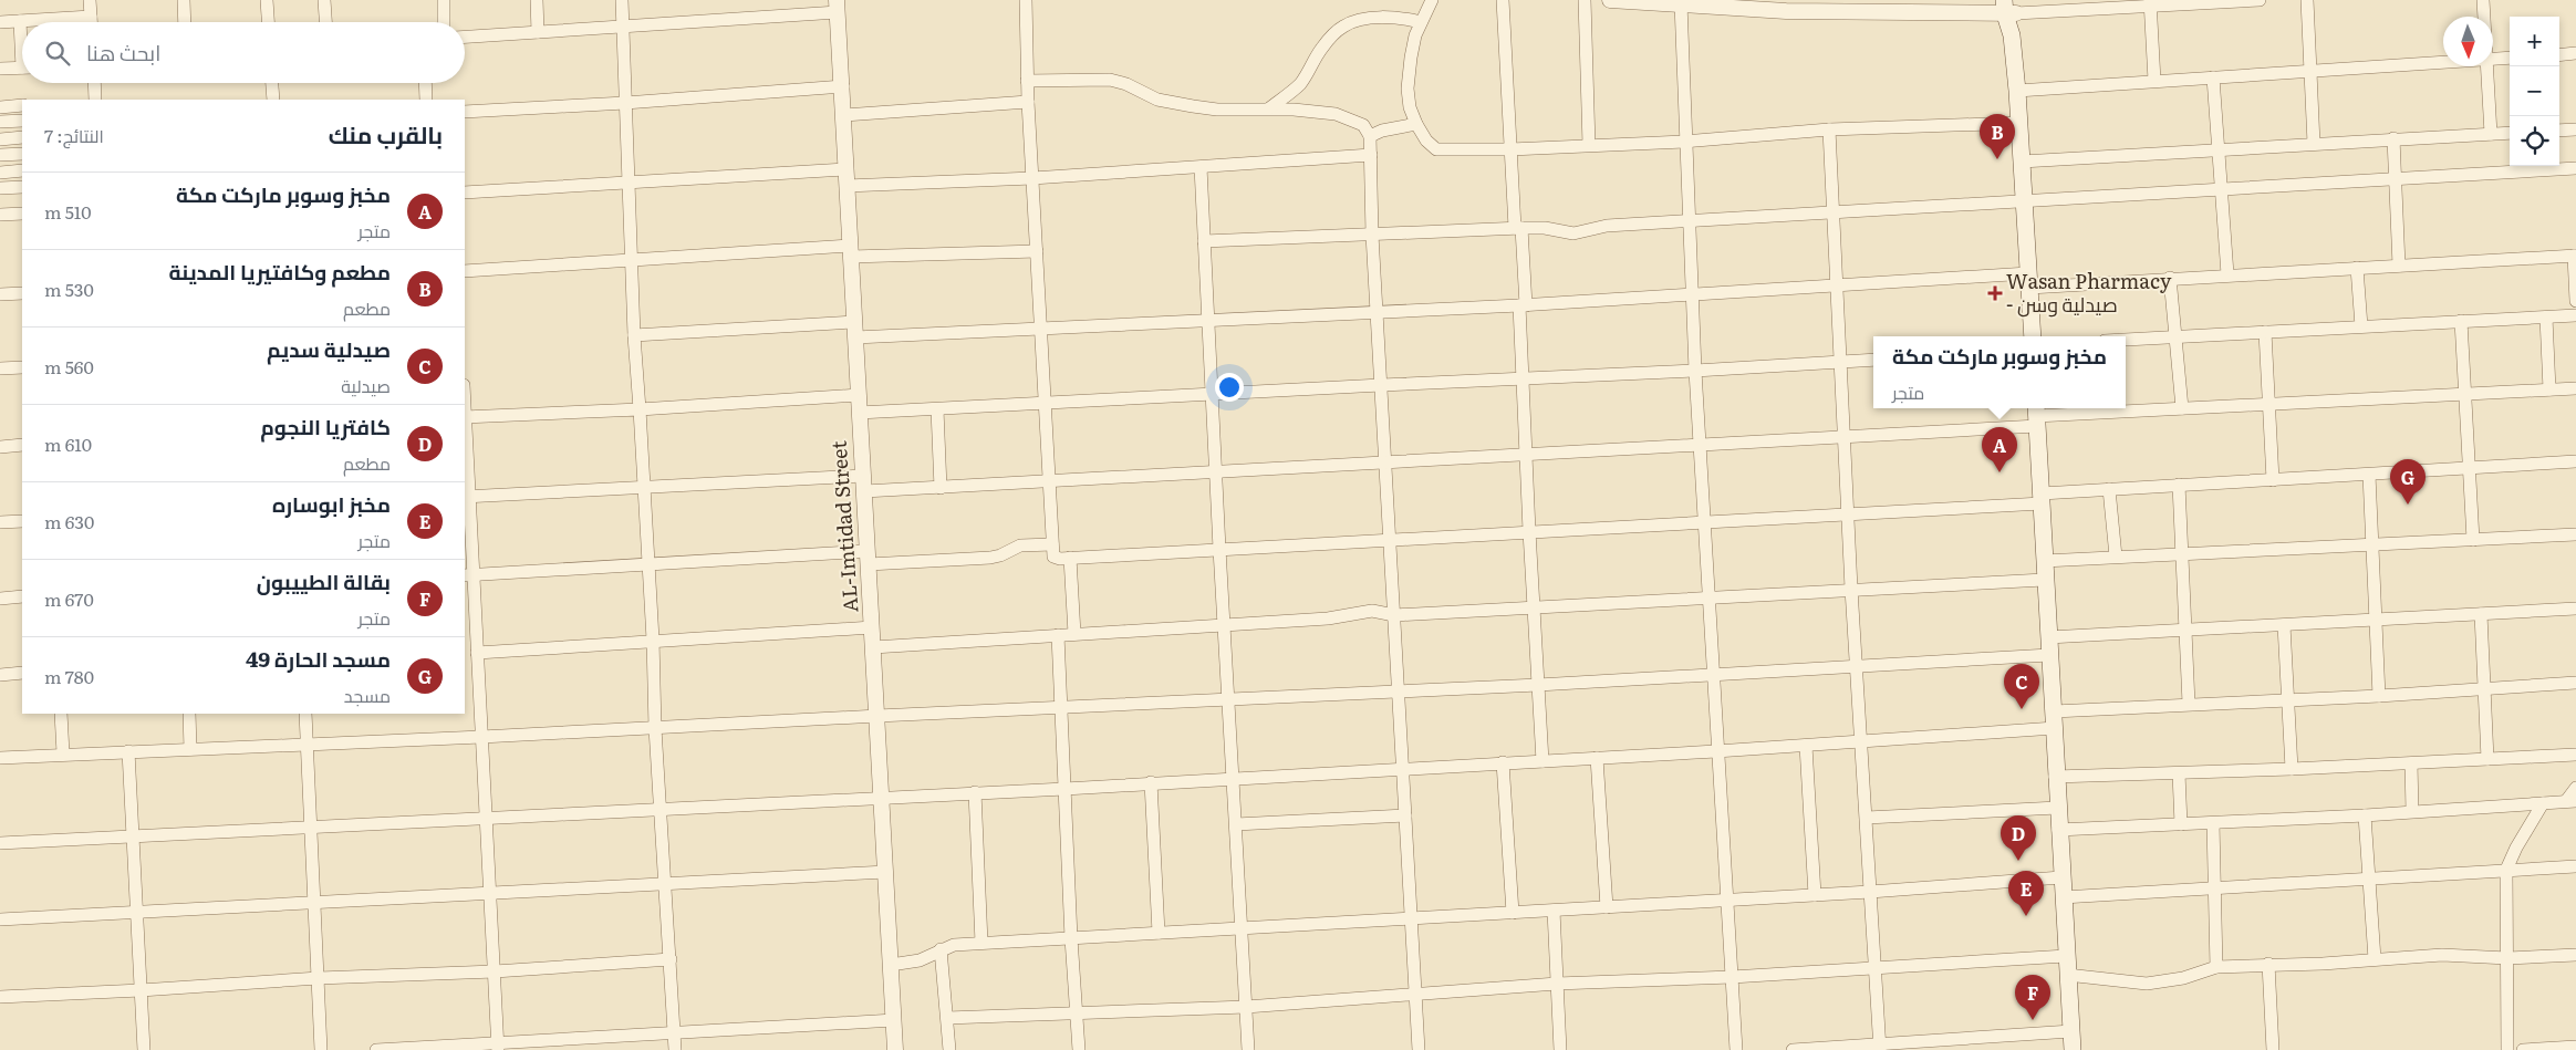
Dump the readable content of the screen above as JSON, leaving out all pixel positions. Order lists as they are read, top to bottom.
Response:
{
  "streets": {
    "street": ["AL-Imtidad Street"]
  },
  "places": {
    "health": ["Wasan Pharmacy - صيدلية وسن"]
  },
  "north": "bottom",
  "page": {
    "map_buttons": ["+", "−"],
    "search": "ابحث هنا",
    "heading": ["بالقرب منك", "النتائج: 7"],
    "pins": [
      "B",
      "A",
      "G",
      "C",
      "D",
      "E",
      "F"
    ],
    "list": [
      {
        "mark": "A",
        "name": "مخبز وسوبر ماركت مكة",
        "note": "متجر",
        "value": "510 m"
      },
      {
        "mark": "B",
        "name": "مطعم وكافتيريا المدينة",
        "note": "مطعم",
        "value": "530 m"
      },
      {
        "mark": "C",
        "name": "صيدلية سديم",
        "note": "صيدلية",
        "value": "560 m"
      },
      {
        "mark": "D",
        "name": "كافتريا النجوم",
        "note": "مطعم",
        "value": "610 m"
      },
      {
        "mark": "E",
        "name": "مخبز ابوساره",
        "note": "متجر",
        "value": "630 m"
      },
      {
        "mark": "F",
        "name": "بقالة الطييبون",
        "note": "متجر",
        "value": "670 m"
      },
      {
        "mark": "G",
        "name": "مسجد الحارة 49",
        "note": "مسجد",
        "value": "780 m"
      }
    ],
    "popup": ["مخبز وسوبر ماركت مكة", "متجر"]
  }
}
